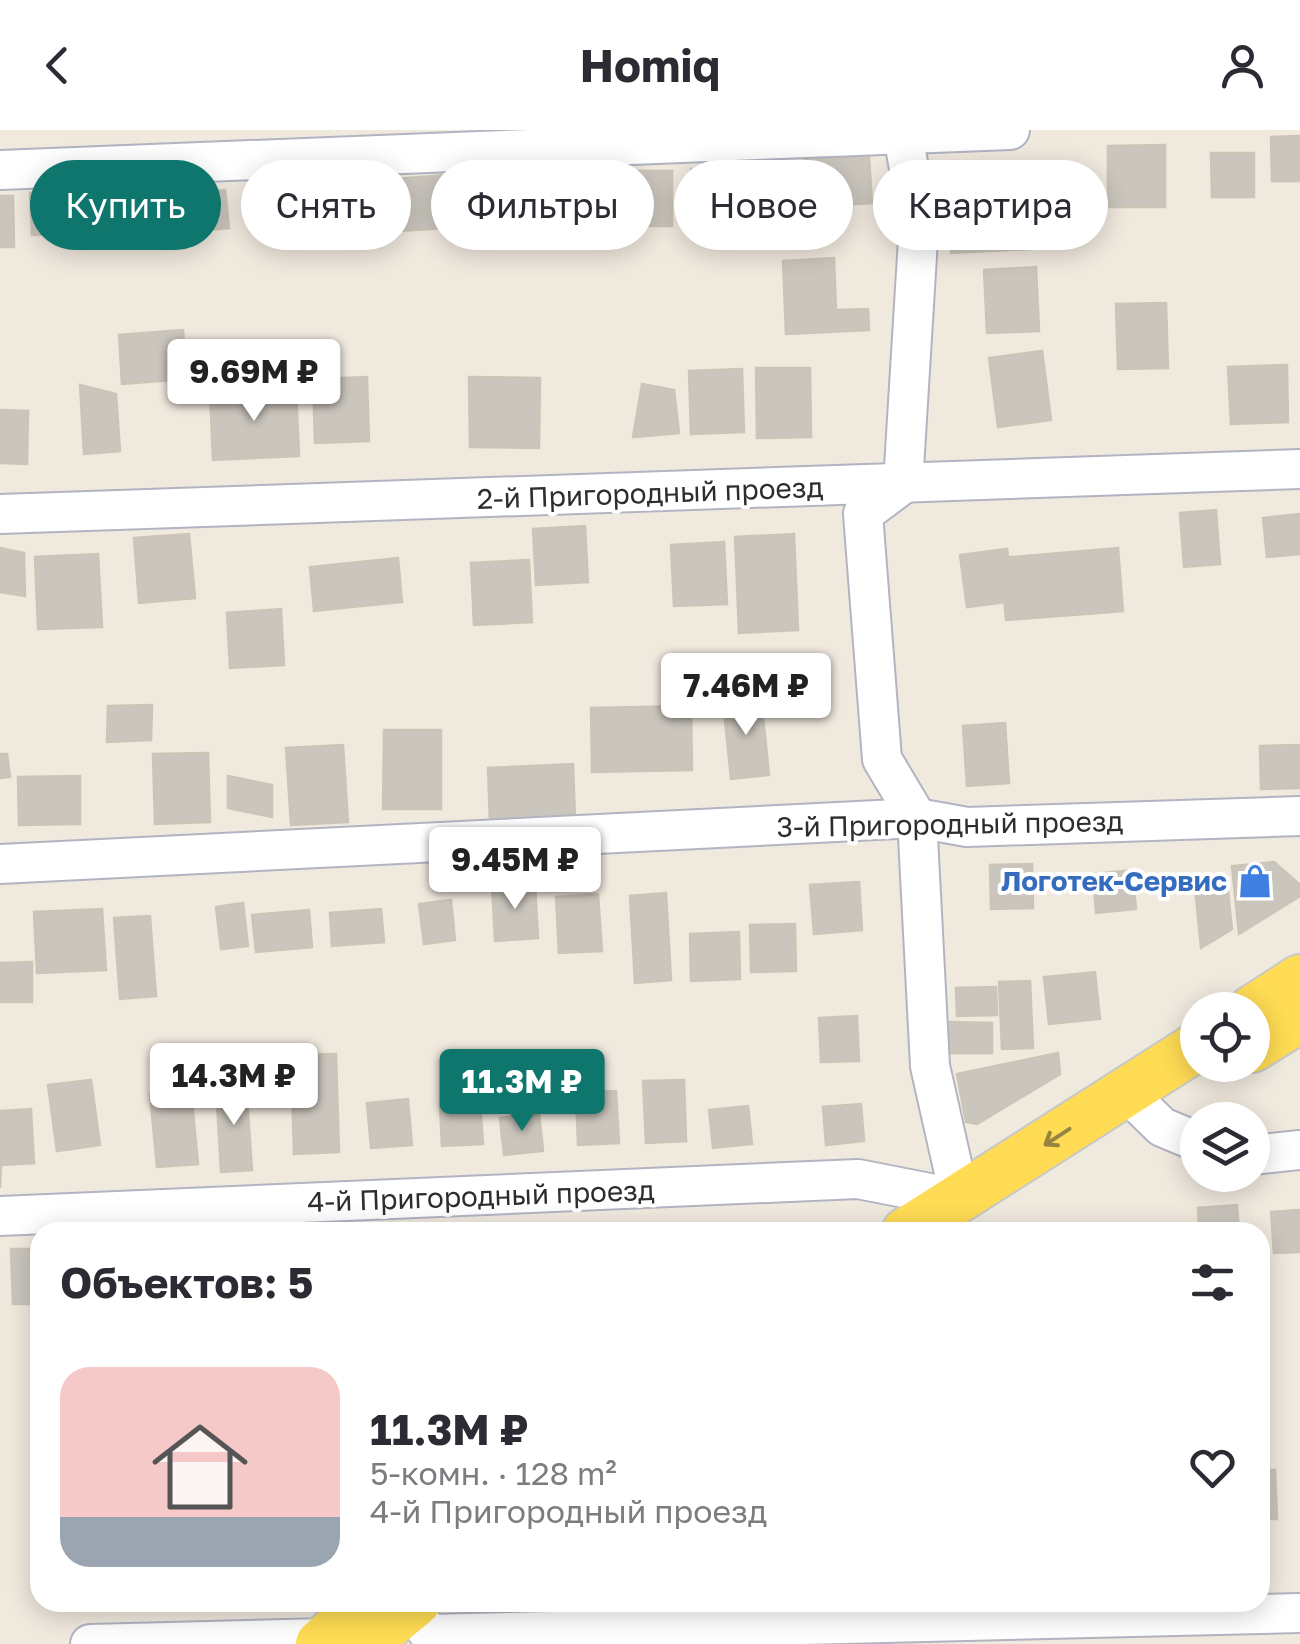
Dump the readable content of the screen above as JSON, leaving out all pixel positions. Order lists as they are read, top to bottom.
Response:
{
  "streets": {
    "street": ["2-й Пригородный проезд", "3-й Пригородный проезд", "4-й Пригородный проезд"]
  },
  "places": {
    "shop": ["Логотек-Сервис"]
  },
  "page": {
    "header": "Homiq",
    "chip": [
      "Купить",
      "Снять",
      "Фильтры",
      "Новое",
      "Квартира"
    ],
    "price": [
      "9.69M ₽",
      "7.46M ₽",
      "9.45M ₽",
      "14.3M ₽",
      "11.3M ₽"
    ],
    "heading": "Объектов: 5",
    "list": [
      {
        "name": "11.3M ₽",
        "note": "5-комн. · 128 m² · 4-й Пригородный проезд"
      }
    ]
  }
}
